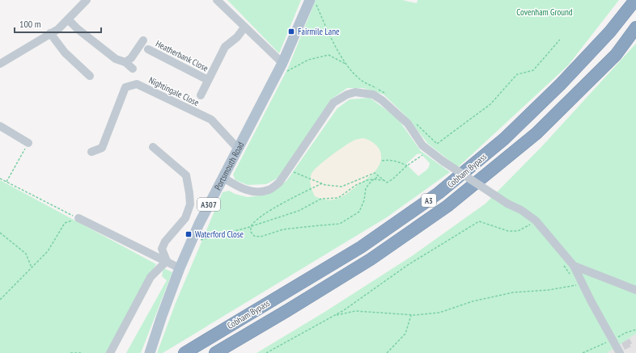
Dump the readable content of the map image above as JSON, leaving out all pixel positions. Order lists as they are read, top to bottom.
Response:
{
  "streets": {
    "highway": ["Cobham Bypass", "A3"],
    "main road": ["Portsmouth Road", "A307"],
    "street": ["Heatherbank Close", "Nightingale Close"]
  },
  "crossings": [
    ["Heatherbank Close", "Nightingale Close"],
    ["Nightingale Close", "Portsmouth Road"]
  ],
  "parks": ["Covenham Ground"],
  "places": {
    "transit": ["Fairmile Lane", "Waterford Close"]
  },
  "scale_bar": "100 m"
}
